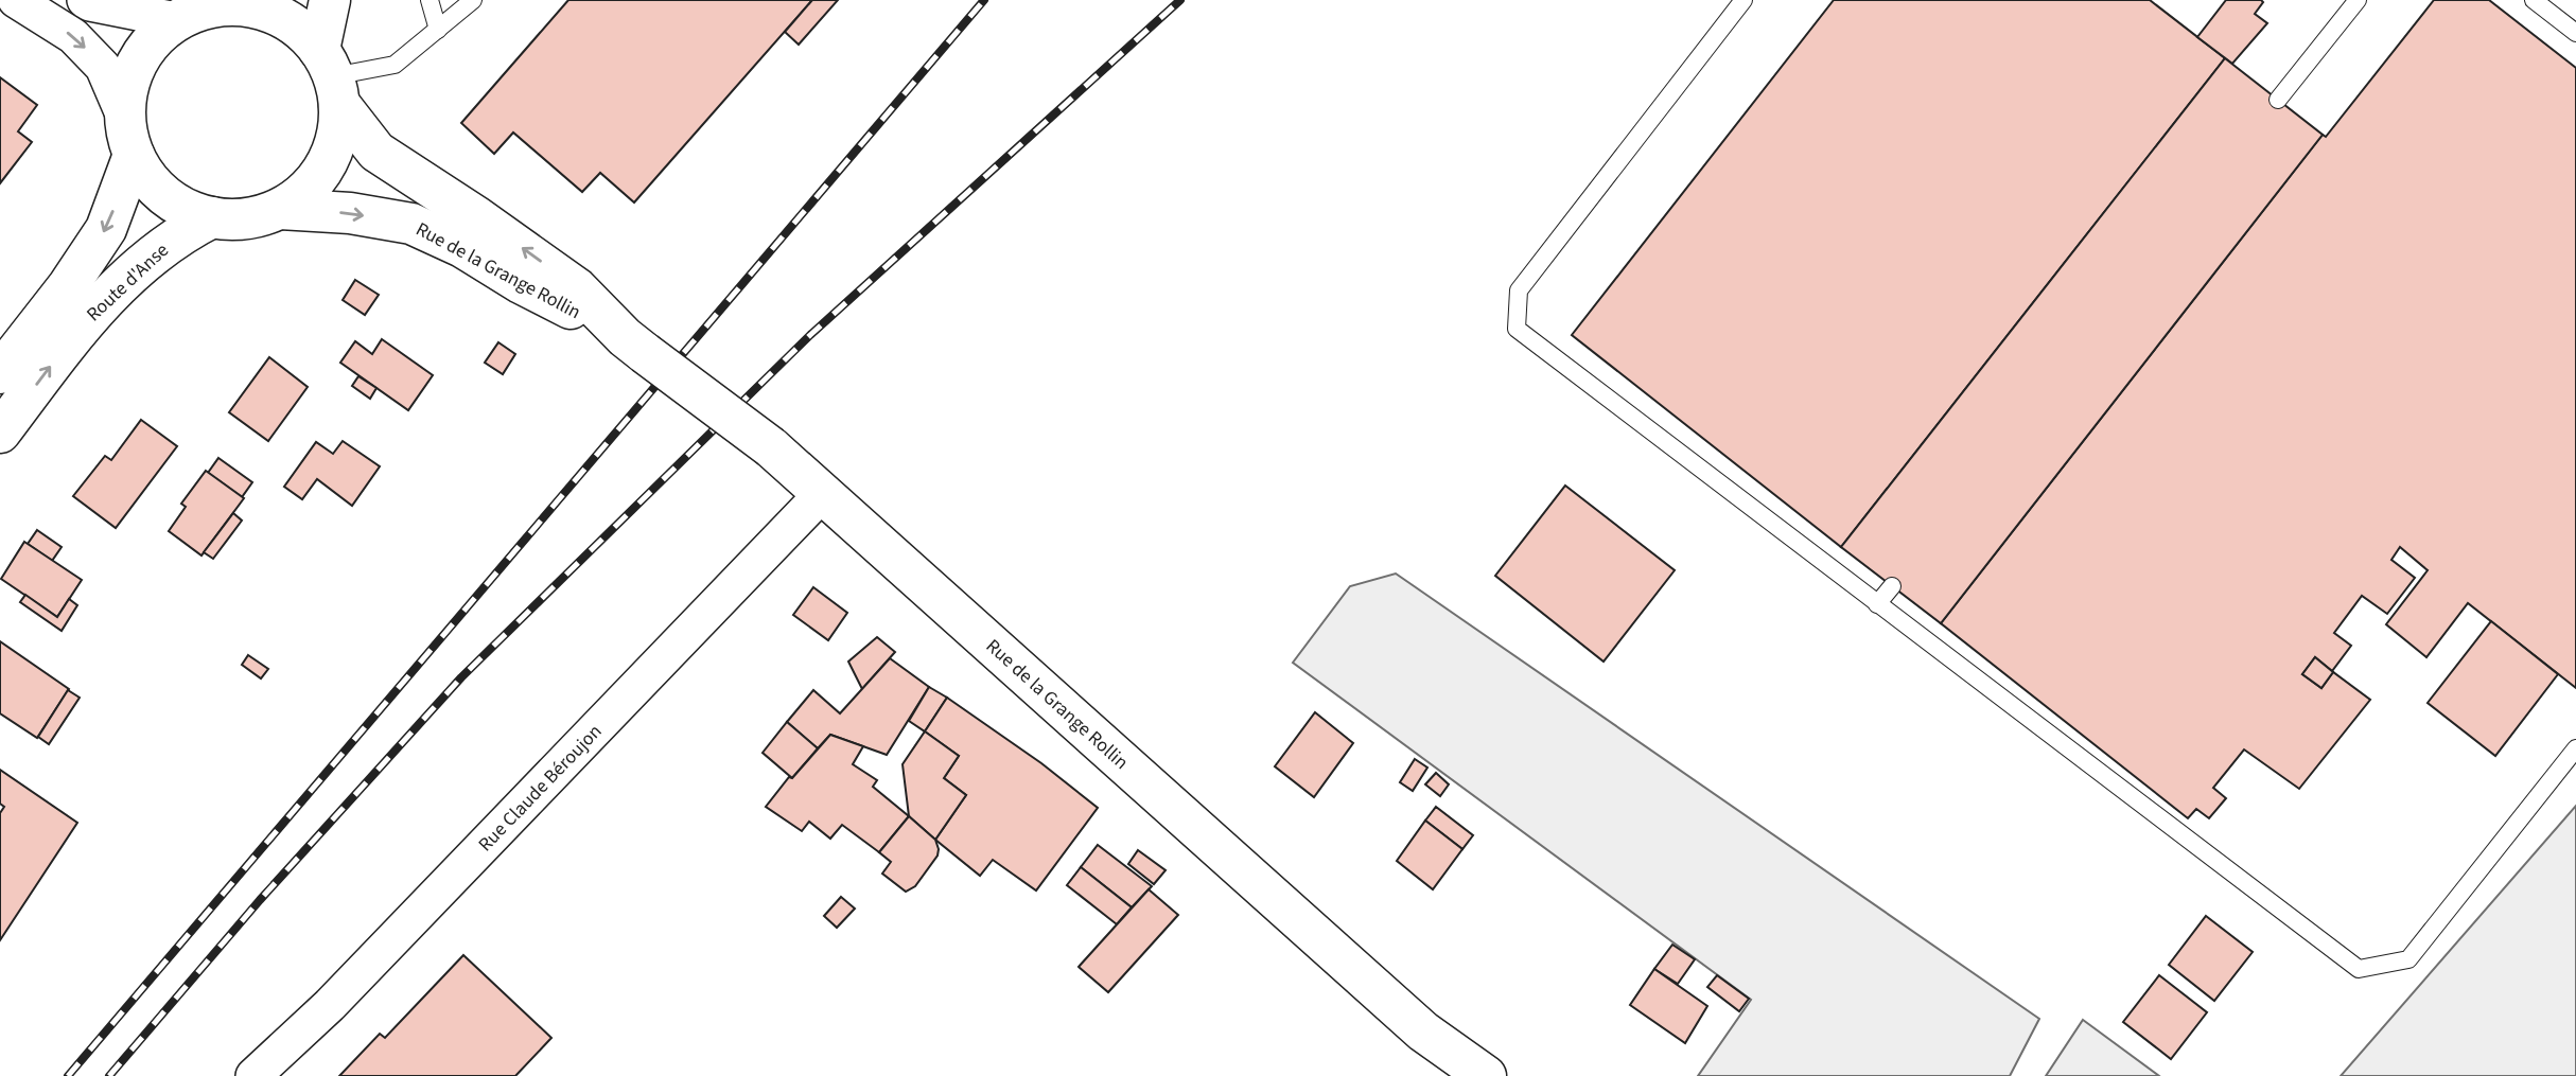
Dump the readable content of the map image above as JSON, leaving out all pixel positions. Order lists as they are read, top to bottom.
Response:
{
  "streets": {
    "main road": ["Rue de la Grange Rollin", "Route d'Anse"],
    "street": ["Rue Claude Béroujon"]
  },
  "crossings": [
    ["Rue de la Grange Rollin", "Route d'Anse"],
    ["Rue de la Grange Rollin", "Rue Claude Béroujon"]
  ]
}
